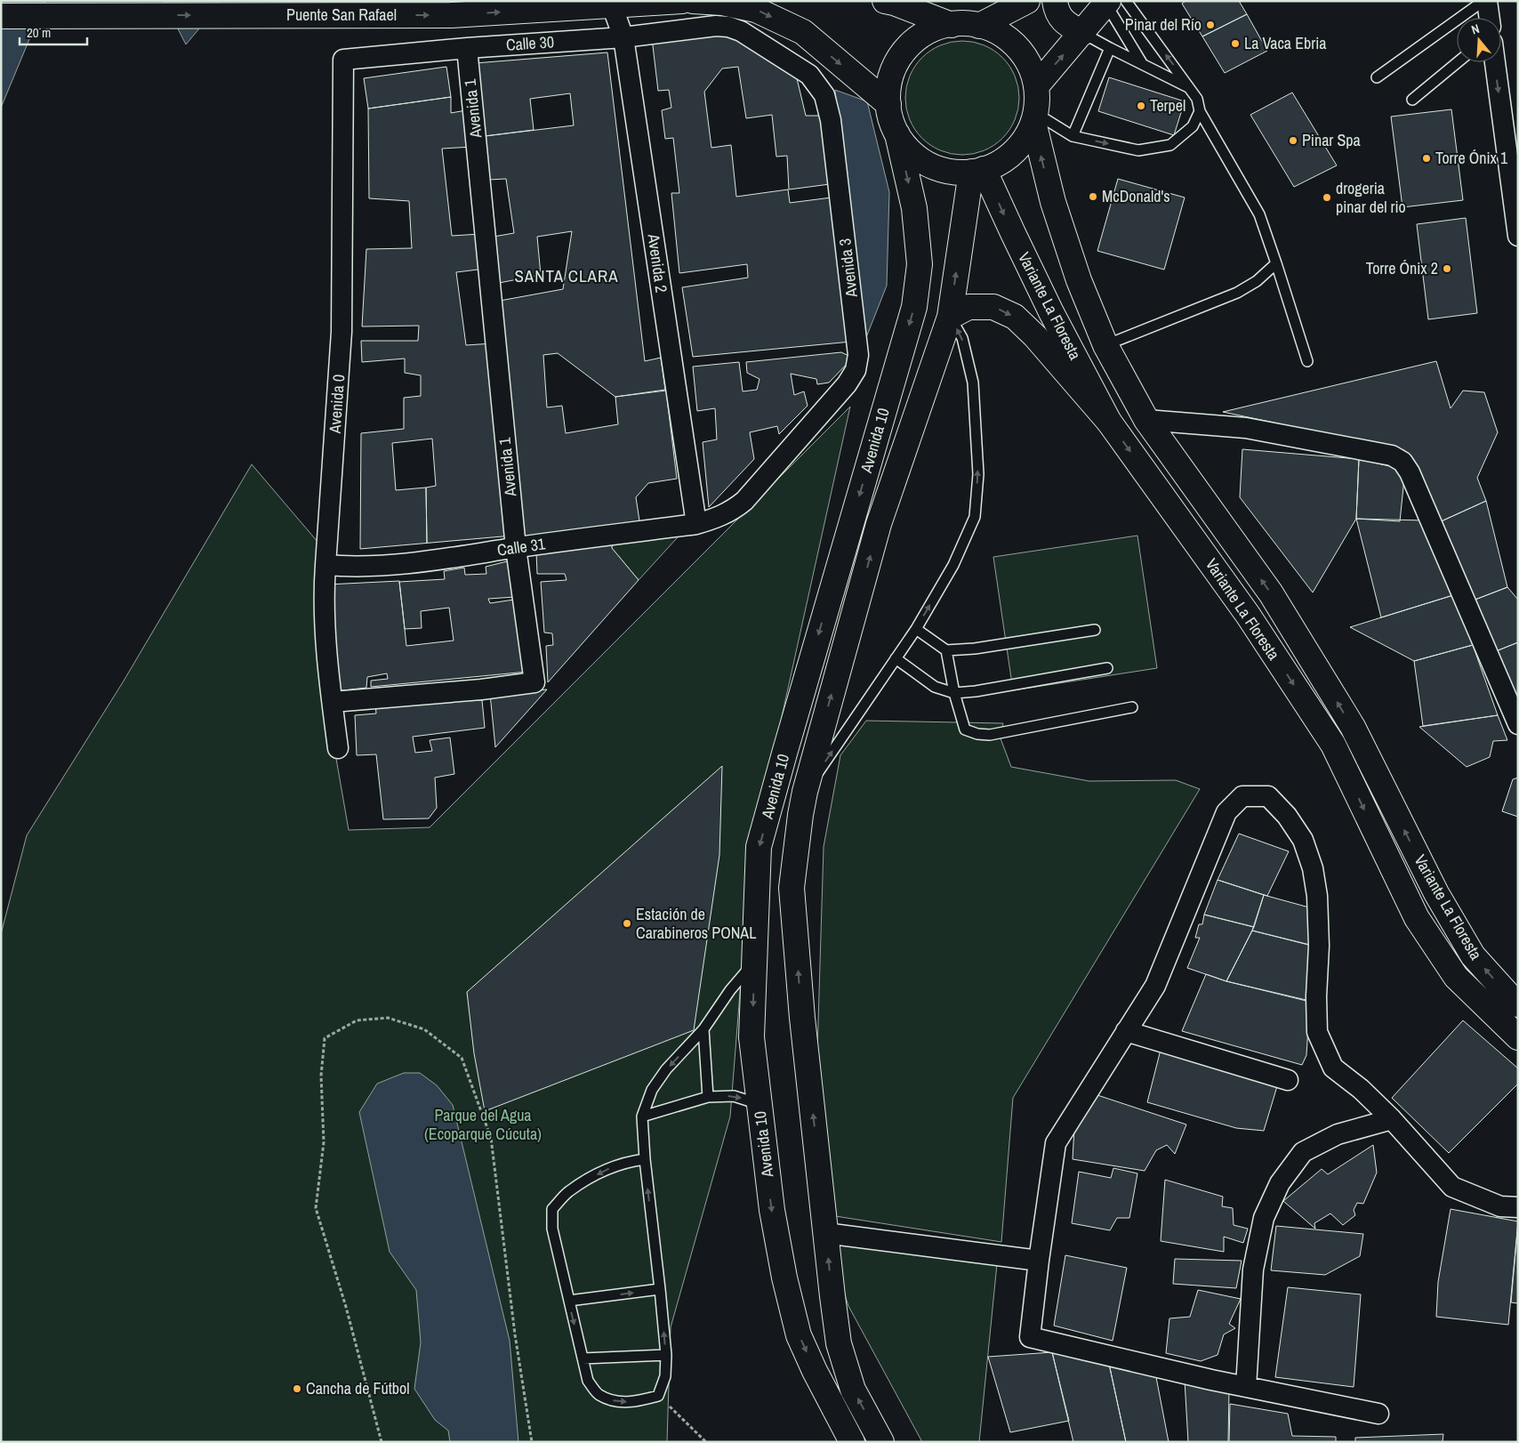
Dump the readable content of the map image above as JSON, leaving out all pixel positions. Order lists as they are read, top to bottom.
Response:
{
  "streets": {
    "main road": ["Puente San Rafael", "Variante La Floresta", "Avenida 10"],
    "street": [
      "Calle 30",
      "Avenida 1",
      "Avenida 2",
      "Avenida 3",
      "Avenida 0",
      "Calle 31"
    ]
  },
  "crossings": [
    ["Puente San Rafael", "Avenida 2"],
    ["Calle 30", "Avenida 1"],
    ["Calle 30", "Avenida 2"],
    ["Calle 30", "Avenida 3"],
    ["Calle 30", "Avenida 0"],
    ["Avenida 1", "Avenida 0"],
    ["Avenida 1", "Calle 31"],
    ["Avenida 2", "Calle 31"],
    ["Avenida 3", "Calle 31"],
    ["Variante La Floresta", "Avenida 10"],
    ["Avenida 0", "Calle 31"]
  ],
  "one_way": ["Puente San Rafael"],
  "districts": ["SANTA CLARA"],
  "parks": ["Parque del Agua (Ecoparque Cúcuta)"],
  "places": [
    "Pinar del Río",
    "La Vaca Ebria",
    "Terpel",
    "Pinar Spa",
    "Torre Ónix 1",
    "McDonald's",
    "drogeria pinar del rio",
    "Torre Ónix 2",
    "Estación de Carabineros PONAL",
    "Cancha de Fútbol"
  ],
  "scale_bar": "20 m",
  "north": "top"
}
